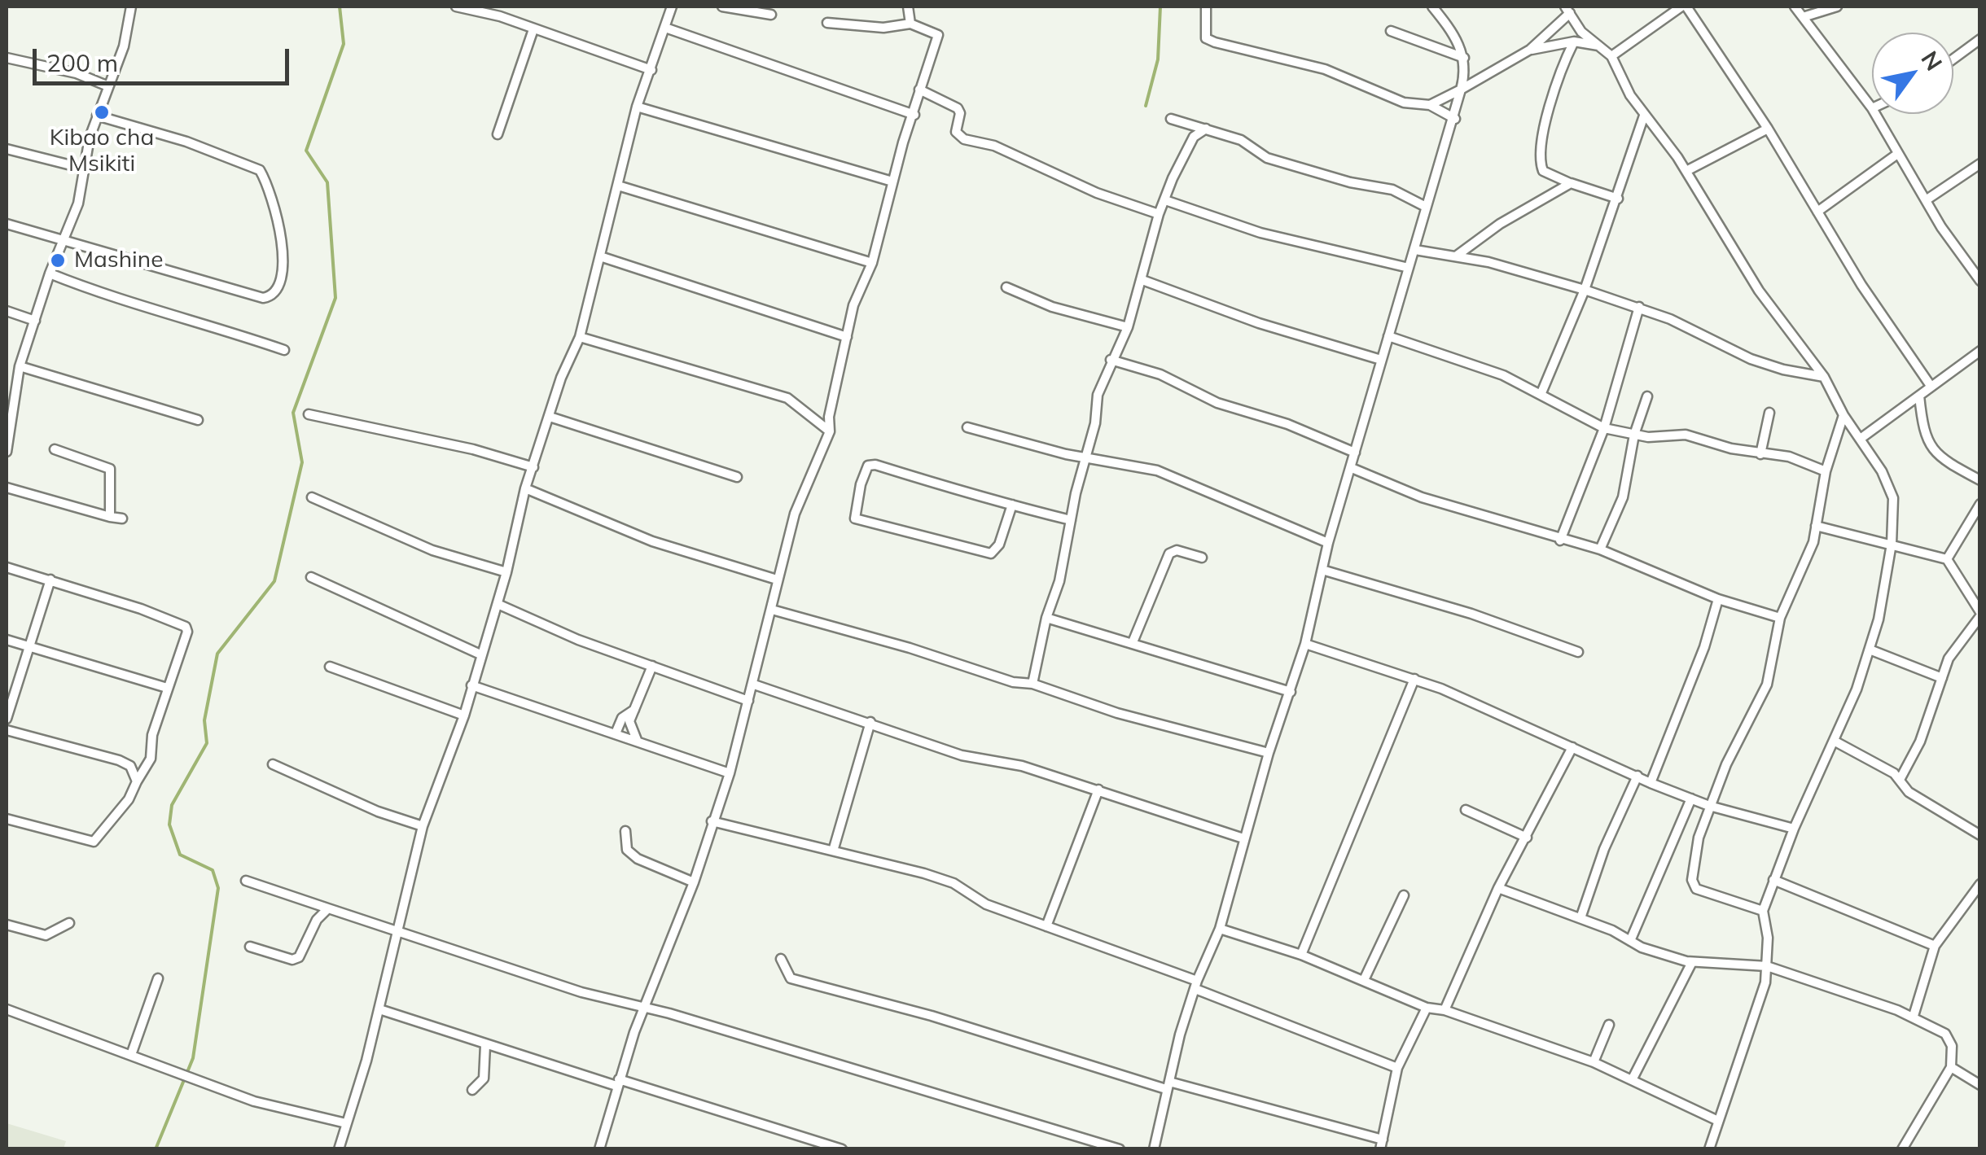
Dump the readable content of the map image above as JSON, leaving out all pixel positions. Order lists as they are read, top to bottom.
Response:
{
  "places": ["Kibao cha Msikiti", "Mashine"],
  "scale_bar": "200 m",
  "north": "top right"
}
